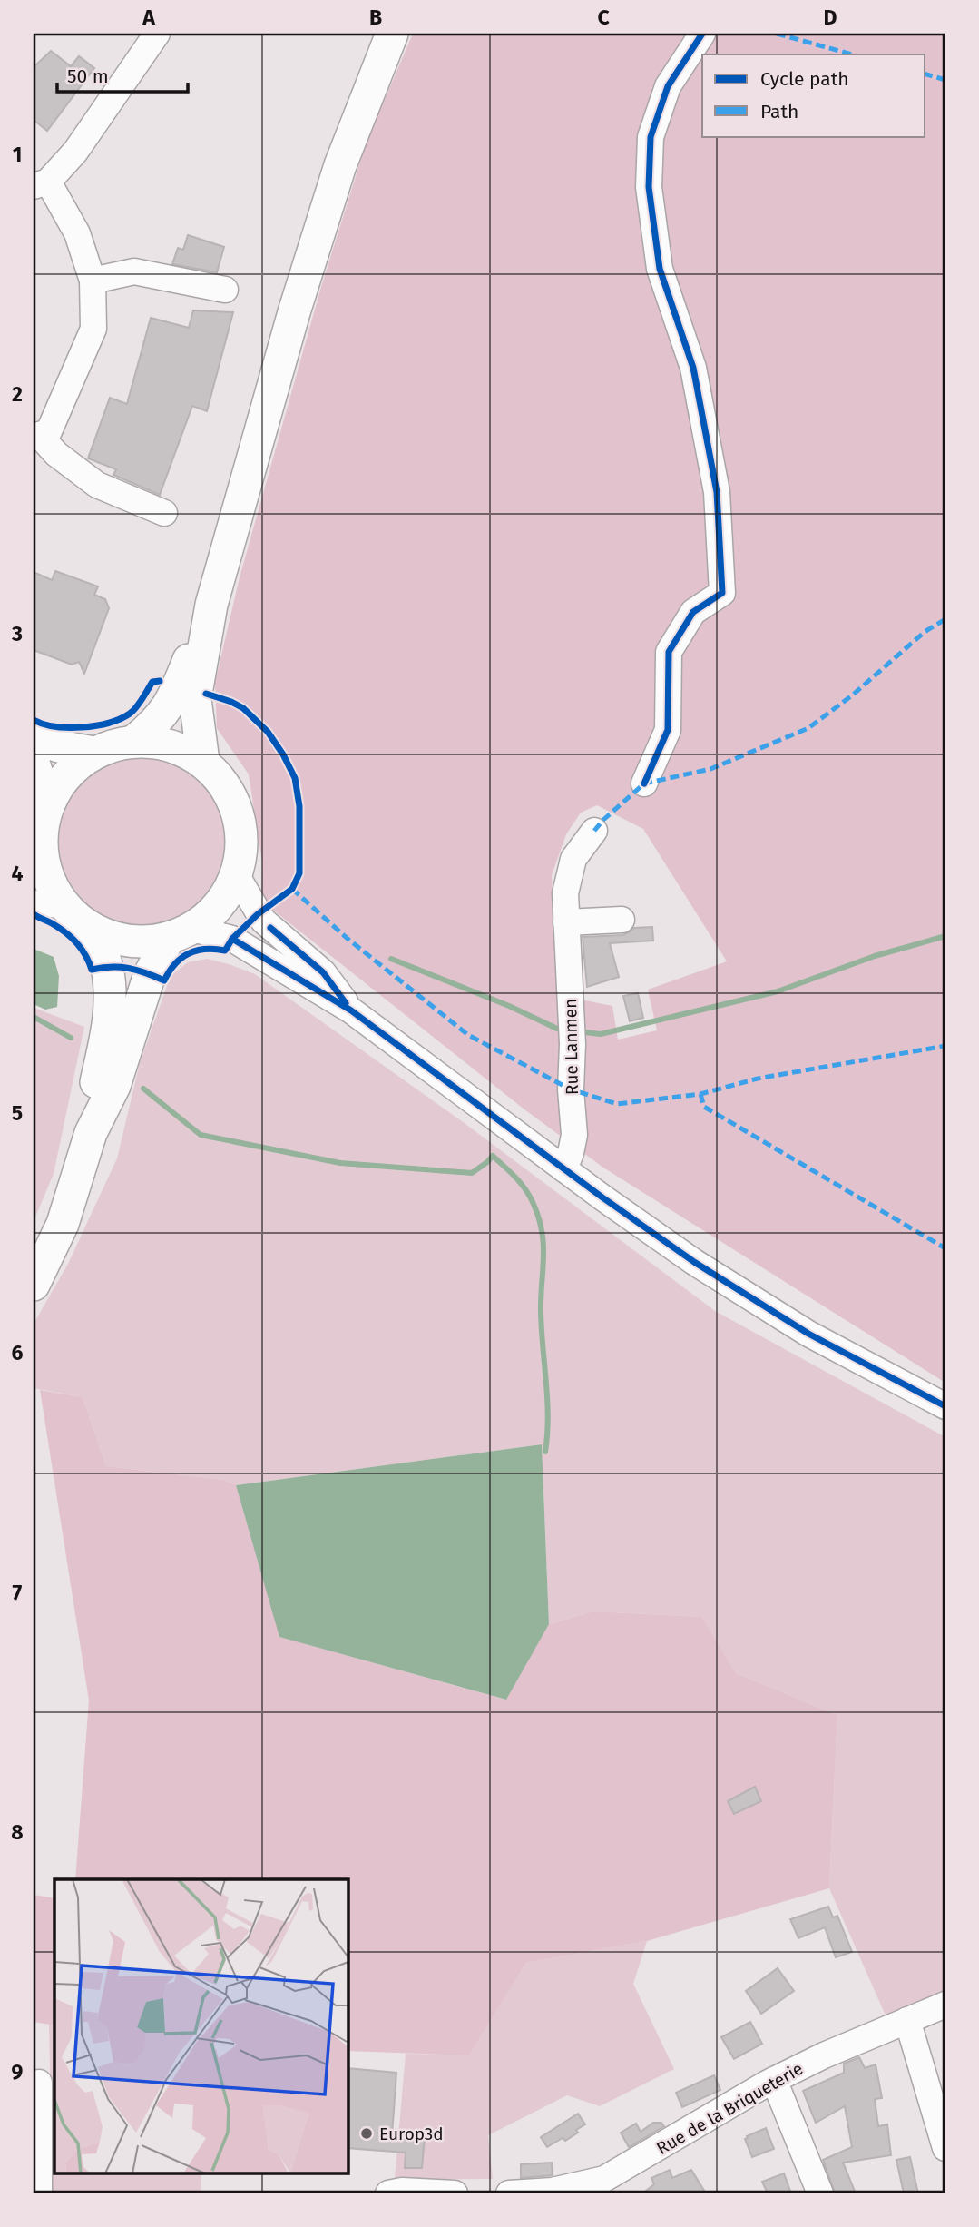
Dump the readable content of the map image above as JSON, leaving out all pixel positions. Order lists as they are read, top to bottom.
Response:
{
  "streets": {
    "street": ["Rue Lanmen", "Rue de la Briqueterie"]
  },
  "places": ["Europ3d"],
  "legend": ["Cycle path", "Path"],
  "scale_bar": "50 m",
  "grid": {
    "columns": [
      "A",
      "B",
      "C",
      "D"
    ],
    "rows": [
      "1",
      "2",
      "3",
      "4",
      "5",
      "6",
      "7",
      "8",
      "9"
    ]
  }
}
